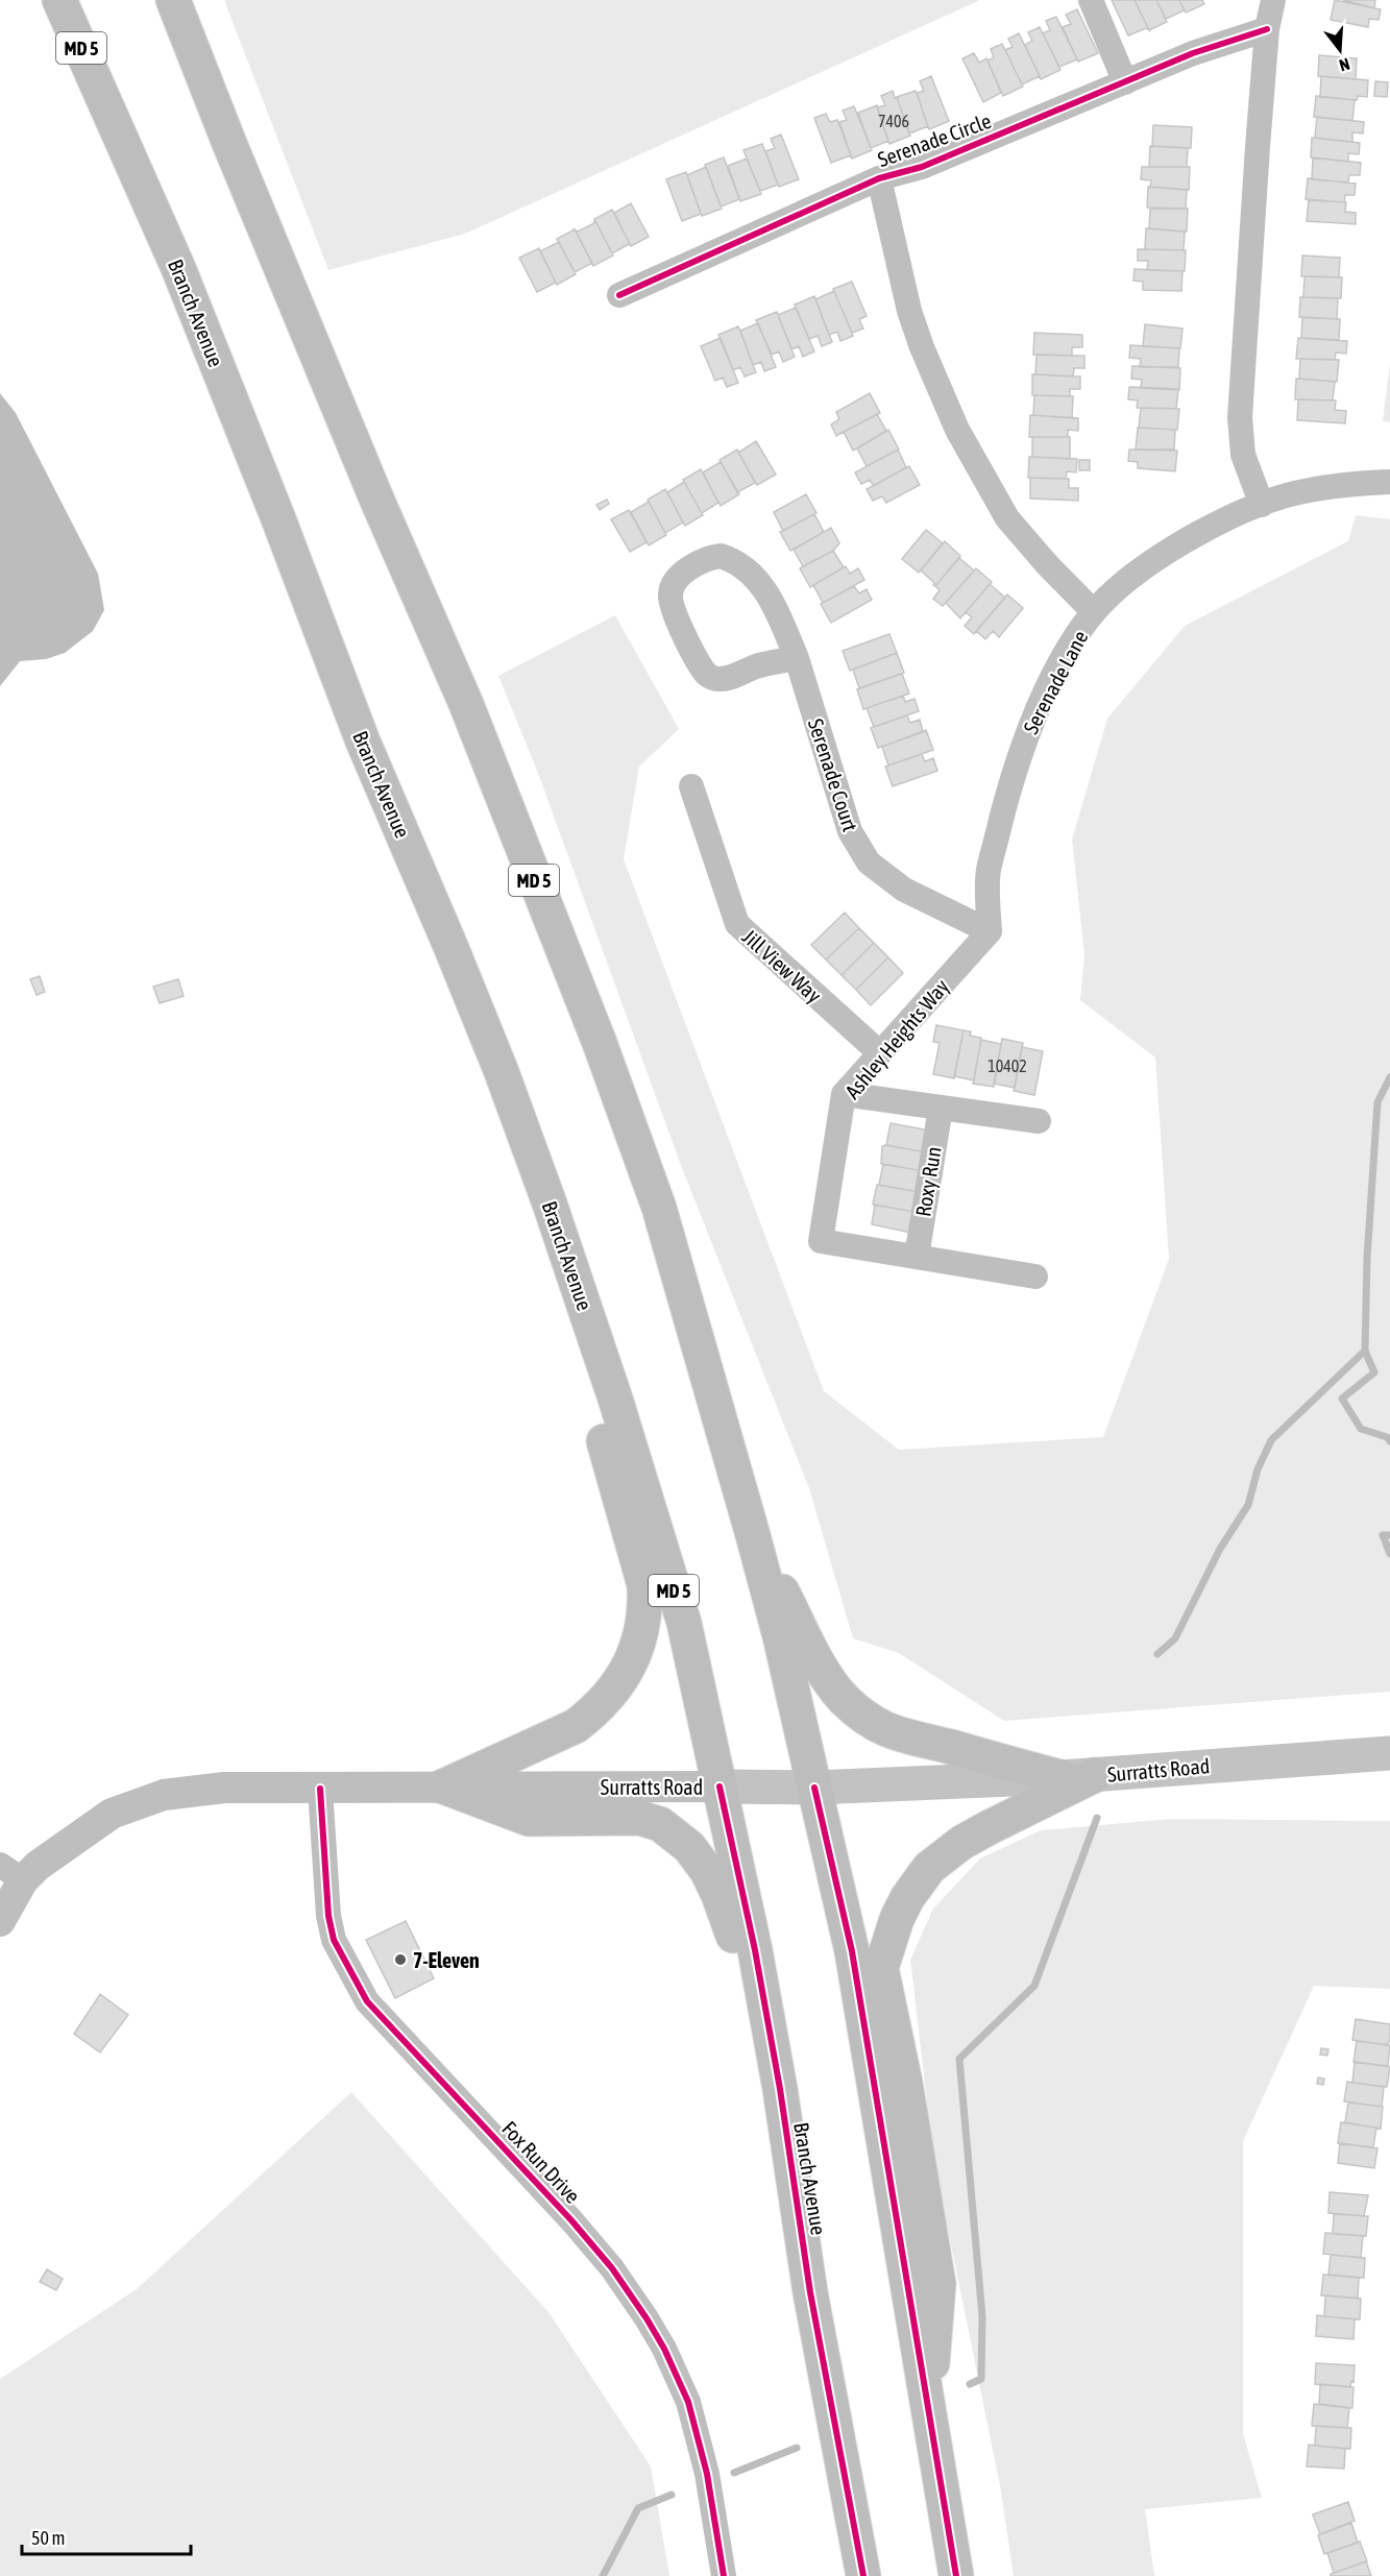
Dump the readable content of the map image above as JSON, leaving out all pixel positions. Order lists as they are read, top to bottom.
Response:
{
  "streets": {
    "highway": ["MD 5", "Branch Avenue"],
    "main road": ["Surratts Road"],
    "street": [
      "Serenade Circle",
      "Serenade Lane",
      "Serenade Court",
      "Jill View Way",
      "Ashley Heights Way",
      "Roxy Run",
      "Fox Run Drive"
    ]
  },
  "crossings": [
    ["MD 5", "Surratts Road"],
    ["Serenade Circle", "Serenade Lane"],
    ["Branch Avenue", "Surratts Road"],
    ["Serenade Lane", "Serenade Court"],
    ["Serenade Lane", "Ashley Heights Way"],
    ["Serenade Court", "Ashley Heights Way"],
    ["Jill View Way", "Ashley Heights Way"],
    ["Ashley Heights Way", "Roxy Run"],
    ["Surratts Road", "Fox Run Drive"]
  ],
  "places": ["7-Eleven"],
  "house_numbers": ["7406", "10402"],
  "scale_bar": "50 m",
  "north": "bottom"
}
